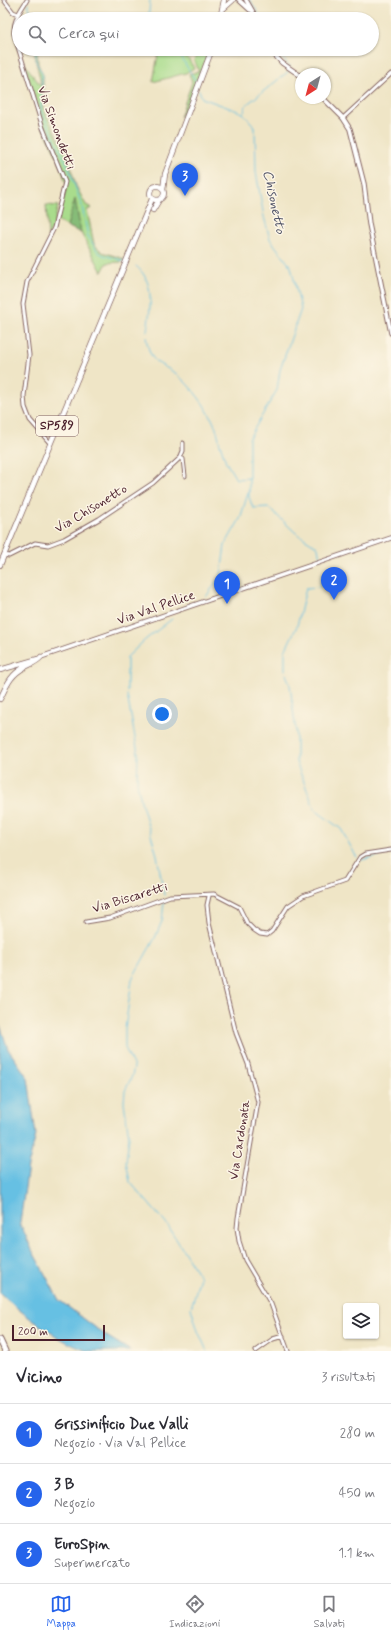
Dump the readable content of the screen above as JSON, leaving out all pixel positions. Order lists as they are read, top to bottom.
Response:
{
  "streets": {
    "main road": ["SP589"],
    "street": [
      "Via Simondetti",
      "Via Chisonetto",
      "Via Val Pellice",
      "Via Biscaretti",
      "Via Cardonata"
    ]
  },
  "crossings": [
    ["Via Simondetti", "SP589"],
    ["SP589", "Via Chisonetto"],
    ["Via Biscaretti", "Via Cardonata"]
  ],
  "water": ["Chisonetto"],
  "scale_bar": "200 m",
  "north": "bottom left",
  "page": {
    "search": "Cerca qui",
    "pins": ["3", "2", "1"],
    "scale": "200 m",
    "heading": ["Vicino", "3 risultati"],
    "list": [
      {
        "mark": "1",
        "name": "Grissinificio Due Valli",
        "note": "Negozio · Via Val Pellice",
        "value": "280 m"
      },
      {
        "mark": "2",
        "name": "3 B",
        "note": "Negozio",
        "value": "450 m"
      },
      {
        "mark": "3",
        "name": "EuroSpin",
        "note": "Supermercato",
        "value": "1.1 km"
      }
    ],
    "nav": ["Mappa", "Indicazioni", "Salvati"]
  }
}
